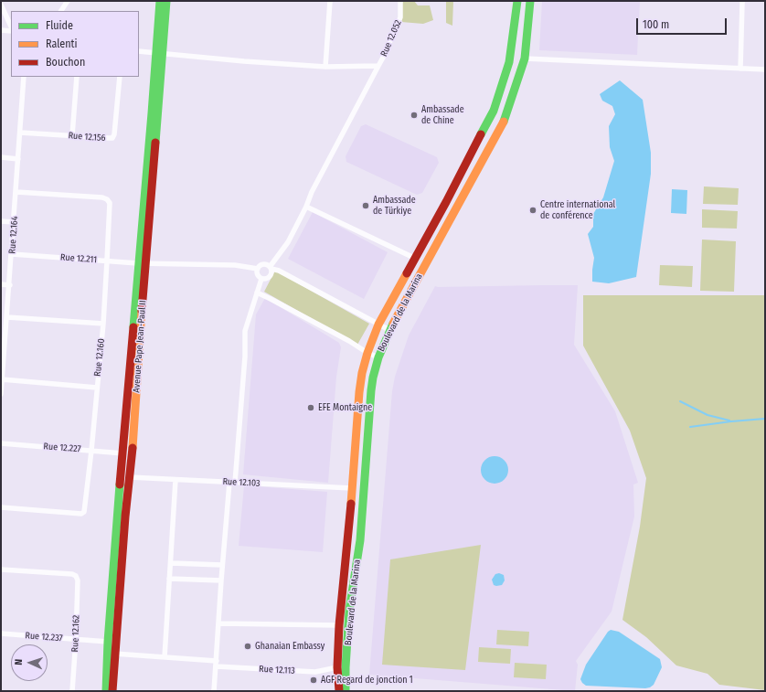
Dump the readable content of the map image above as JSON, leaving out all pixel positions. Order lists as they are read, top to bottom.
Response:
{
  "streets": {
    "main road": ["Boulevard de la Marina", "Avenue Pape Jean-Paul II"],
    "street": [
      "Rue 12.052",
      "Rue 12.156",
      "Rue 12.164",
      "Rue 12.211",
      "Rue 12.160",
      "Rue 12.227",
      "Rue 12.103",
      "Rue 12.162",
      "Rue 12.237",
      "Rue 12.113"
    ]
  },
  "crossings": [
    ["Rue 12.052", "Avenue Pape Jean-Paul II"],
    ["Rue 12.156", "Rue 12.164"],
    ["Rue 12.164", "Rue 12.211"],
    ["Rue 12.164", "Rue 12.160"],
    ["Rue 12.211", "Avenue Pape Jean-Paul II"],
    ["Rue 12.211", "Rue 12.160"],
    ["Boulevard de la Marina", "Rue 12.103"],
    ["Boulevard de la Marina", "Rue 12.113"],
    ["Avenue Pape Jean-Paul II", "Rue 12.227"],
    ["Avenue Pape Jean-Paul II", "Rue 12.103"],
    ["Avenue Pape Jean-Paul II", "Rue 12.237"],
    ["Avenue Pape Jean-Paul II", "Rue 12.113"],
    ["Rue 12.160", "Rue 12.227"],
    ["Rue 12.162", "Rue 12.237"]
  ],
  "places": [
    "Ambassade de Chine",
    "Ambassade de Türkiye",
    "Centre international de conférence",
    "EFE Montaigne",
    "Ghanaian Embassy",
    "AGF Regard de jonction 1"
  ],
  "legend": ["Fluide", "Ralenti", "Bouchon"],
  "scale_bar": "100 m",
  "north": "left"
}
